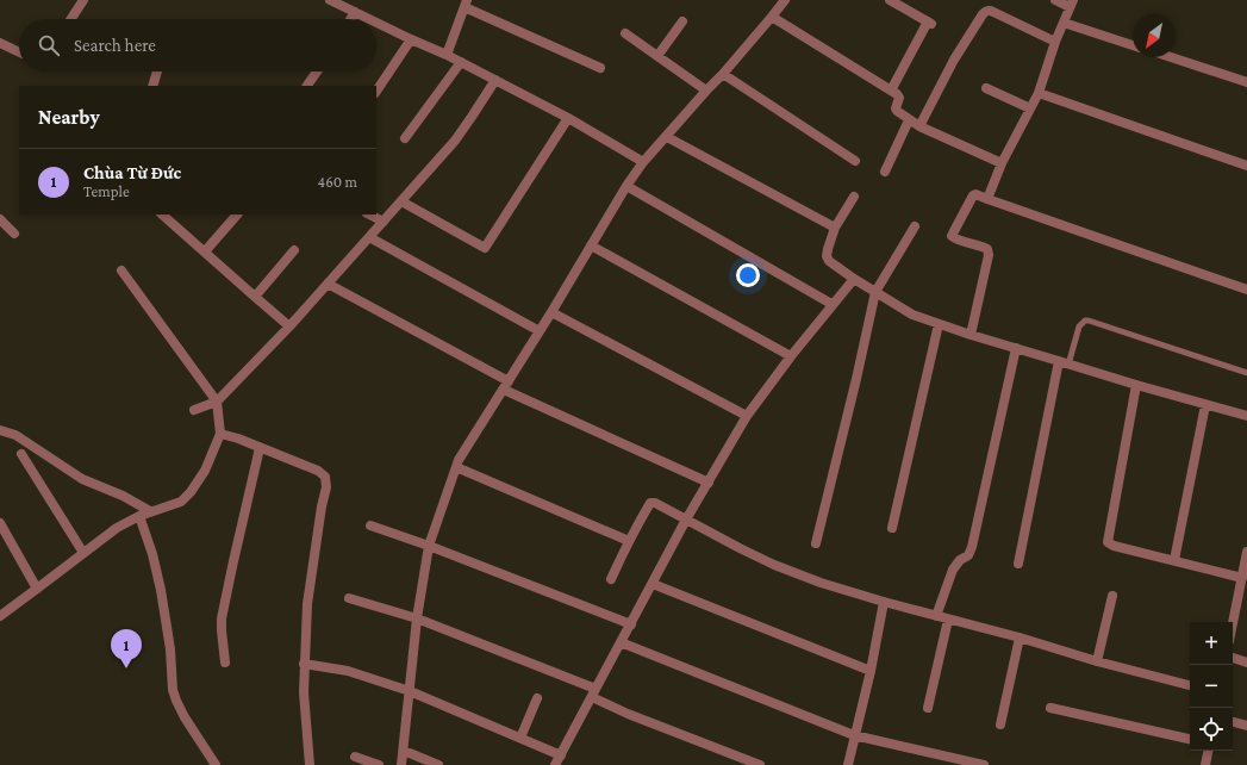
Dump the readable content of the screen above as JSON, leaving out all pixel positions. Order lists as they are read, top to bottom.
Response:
{
  "north": "bottom left",
  "page": {
    "search": "Search here",
    "heading": "Nearby",
    "list": [
      {
        "mark": "1",
        "name": "Chùa Từ Đức",
        "note": "Temple",
        "value": "460 m"
      }
    ],
    "map_buttons": ["+", "−"],
    "pins": "1"
  }
}
